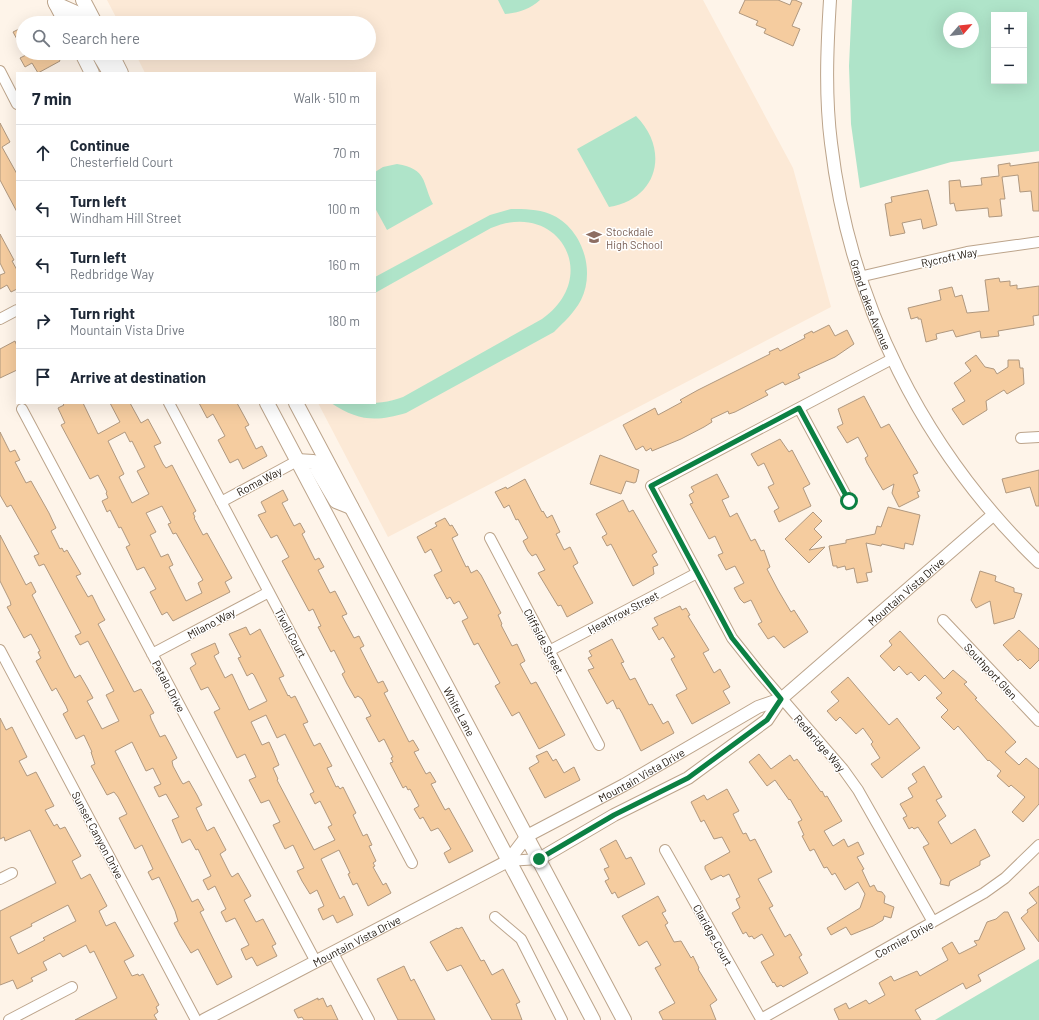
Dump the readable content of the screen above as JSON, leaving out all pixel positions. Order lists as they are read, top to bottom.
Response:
{
  "streets": {
    "main road": ["White Lane"],
    "street": [
      "Rycroft Way",
      "Grand Lakes Avenue",
      "Roma Way",
      "Mountain Vista Drive",
      "Heathrow Street",
      "Milano Way",
      "Tivoli Court",
      "Cliffside Street",
      "Southport Glen",
      "Petalo Drive",
      "Redbridge Way",
      "Sunset Canyon Drive",
      "Claridge Court",
      "Cormier Drive"
    ]
  },
  "crossings": [
    ["Rycroft Way", "Grand Lakes Avenue"],
    ["Grand Lakes Avenue", "Mountain Vista Drive"],
    ["Roma Way", "Tivoli Court"],
    ["Mountain Vista Drive", "Petalo Drive"],
    ["Mountain Vista Drive", "White Lane"],
    ["Mountain Vista Drive", "Redbridge Way"],
    ["Heathrow Street", "Cliffside Street"],
    ["Heathrow Street", "Redbridge Way"],
    ["Milano Way", "Tivoli Court"],
    ["Milano Way", "Petalo Drive"],
    ["Redbridge Way", "Cormier Drive"],
    ["Claridge Court", "Cormier Drive"]
  ],
  "places": {
    "school or university": ["Stockdale High School"]
  },
  "north": "top right",
  "page": {
    "map_buttons": ["+", "−"],
    "search": "Search here",
    "heading": ["7 min", "Walk · 510 m"],
    "list": [
      ["Continue", "Chesterfield Court", "70 m"],
      ["Turn left", "Windham Hill Street", "100 m"],
      ["Turn left", "Redbridge Way", "160 m"],
      ["Turn right", "Mountain Vista Drive", "180 m"],
      "Arrive at destination"
    ]
  }
}
